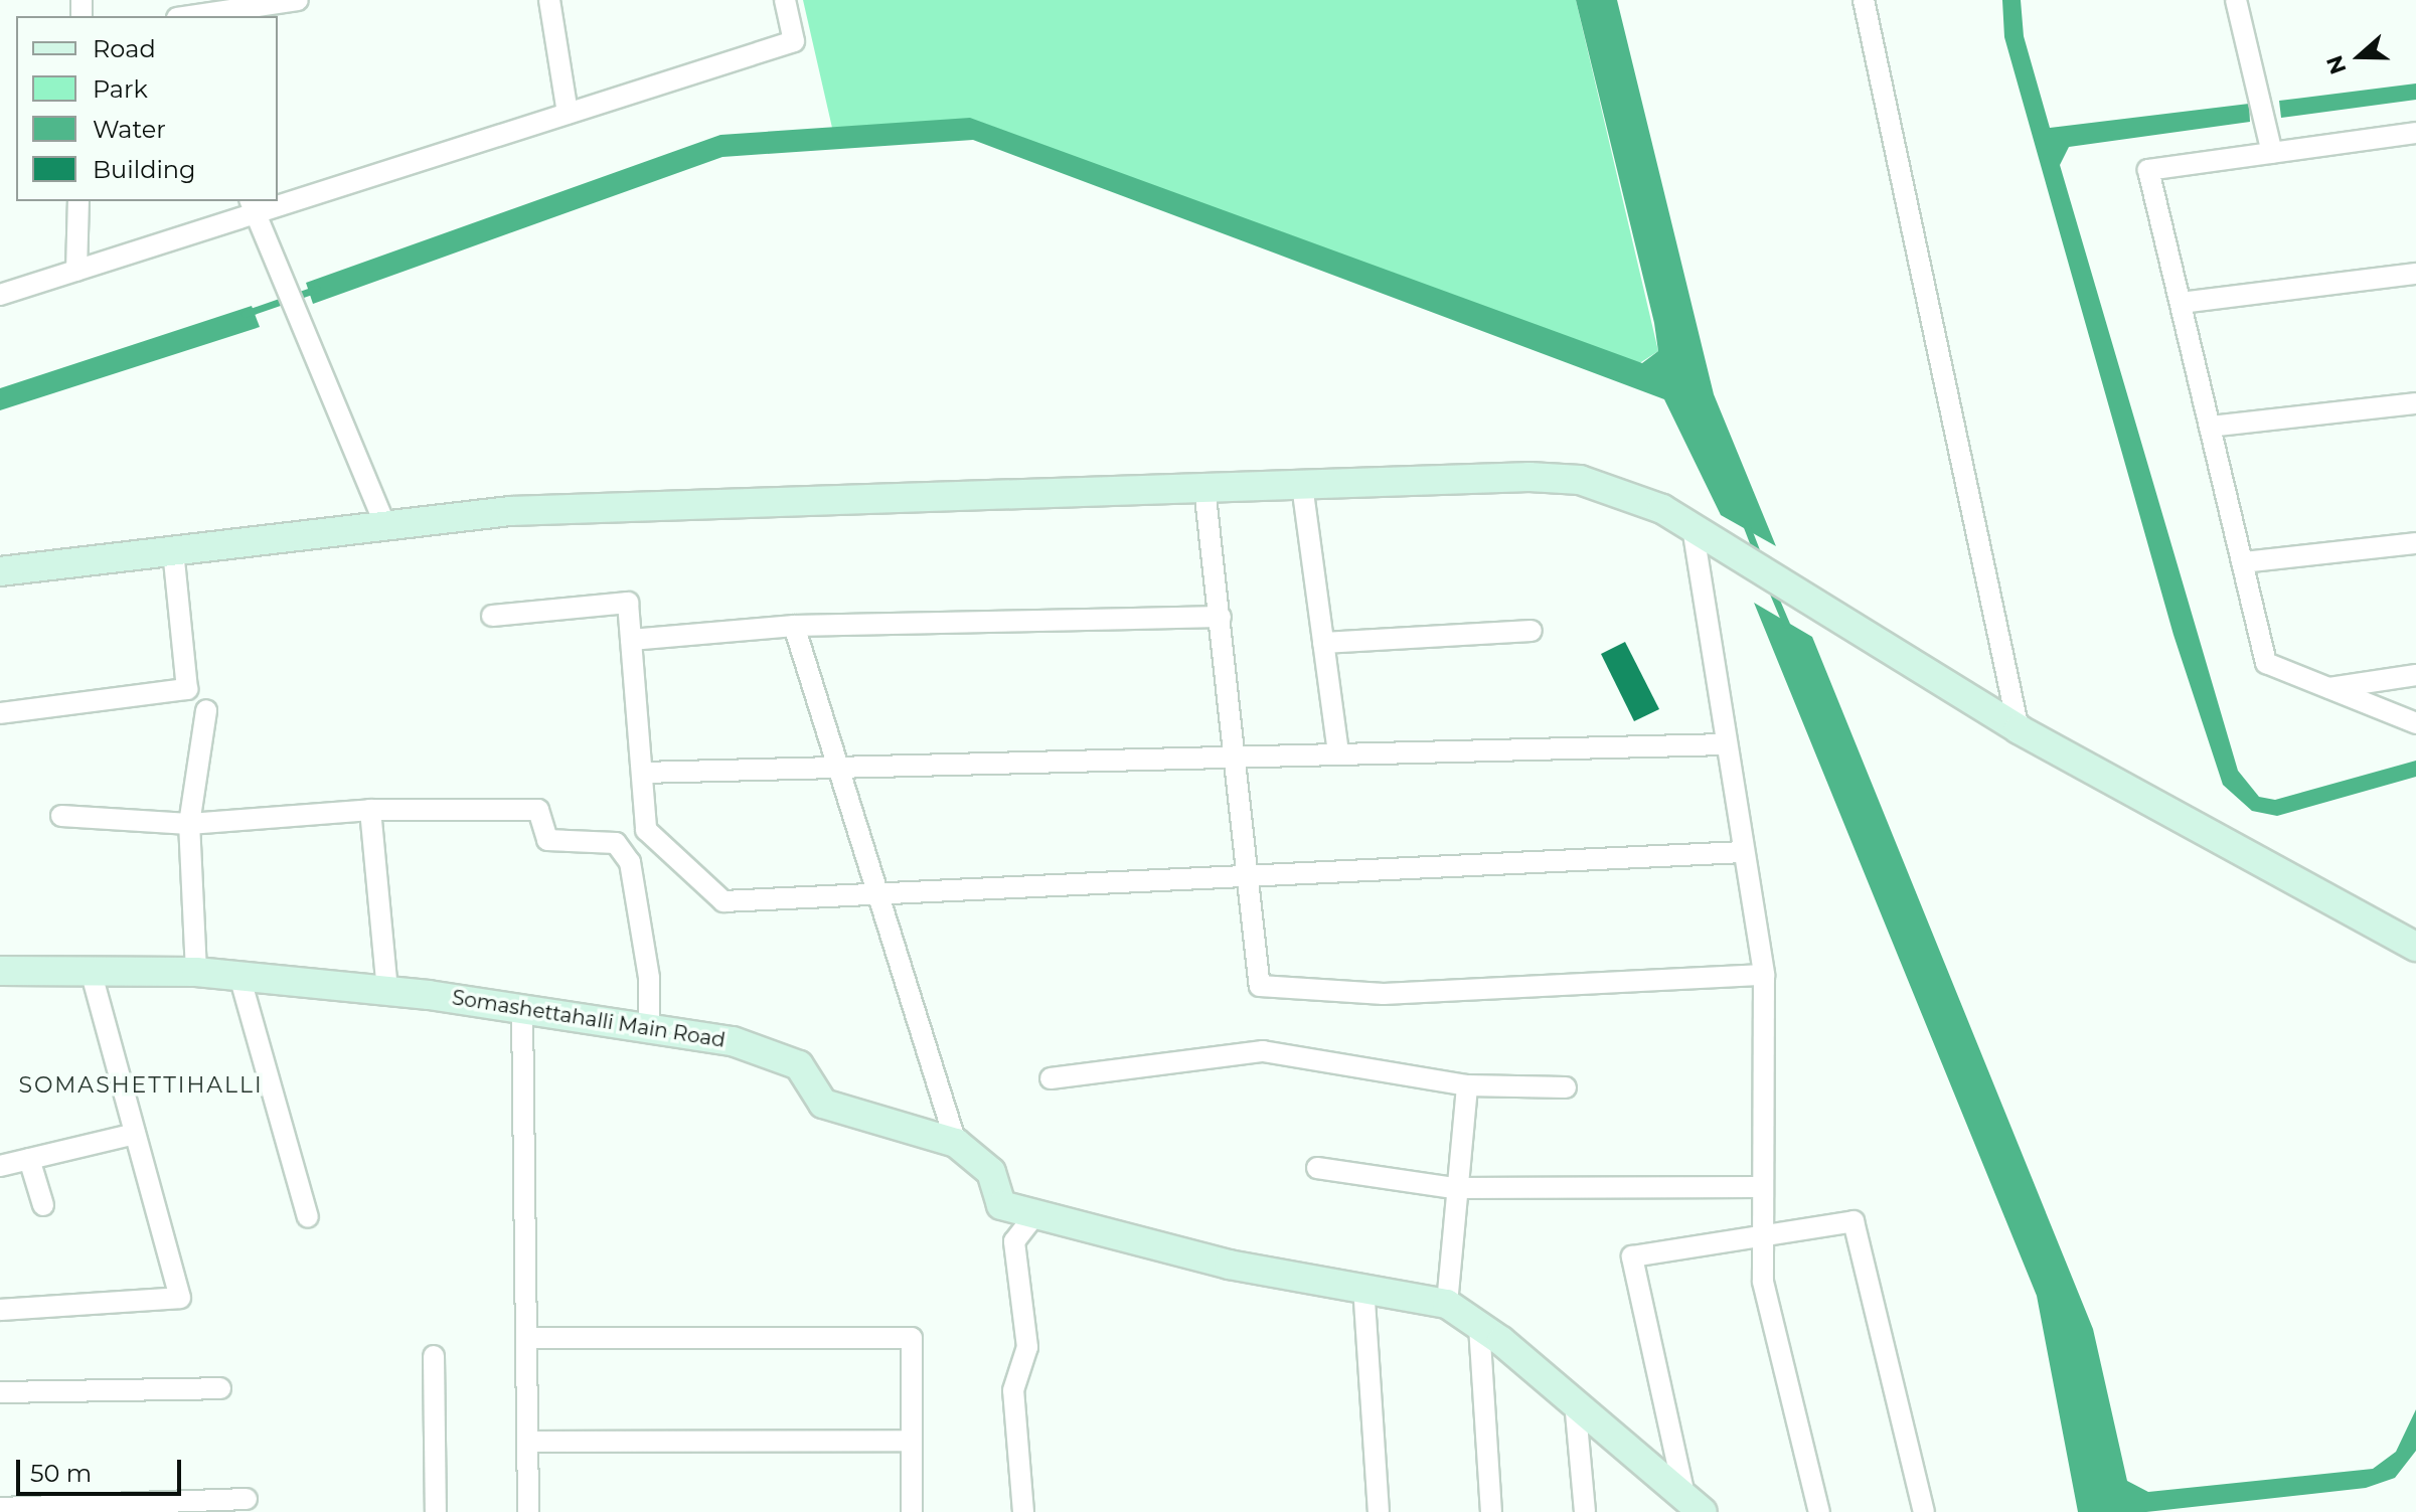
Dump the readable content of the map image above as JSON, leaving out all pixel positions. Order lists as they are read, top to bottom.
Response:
{
  "streets": {
    "street": ["Somashettahalli Main Road"]
  },
  "districts": ["SOMASHETTIHALLI"],
  "legend": [
    "Road",
    "Park",
    "Water",
    "Building"
  ],
  "scale_bar": "50 m",
  "north": "left"
}
